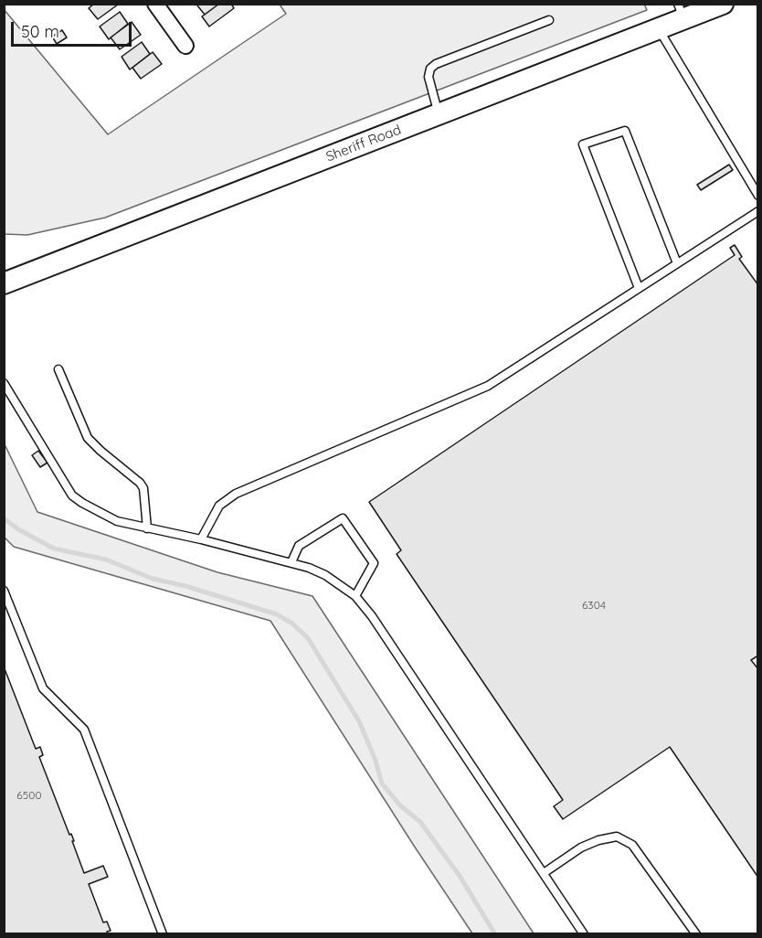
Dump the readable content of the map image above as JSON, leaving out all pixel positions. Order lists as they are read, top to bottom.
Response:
{
  "streets": {
    "main road": ["Sheriff Road"]
  },
  "house_numbers": ["6304", "6500"],
  "scale_bar": "50 m"
}
